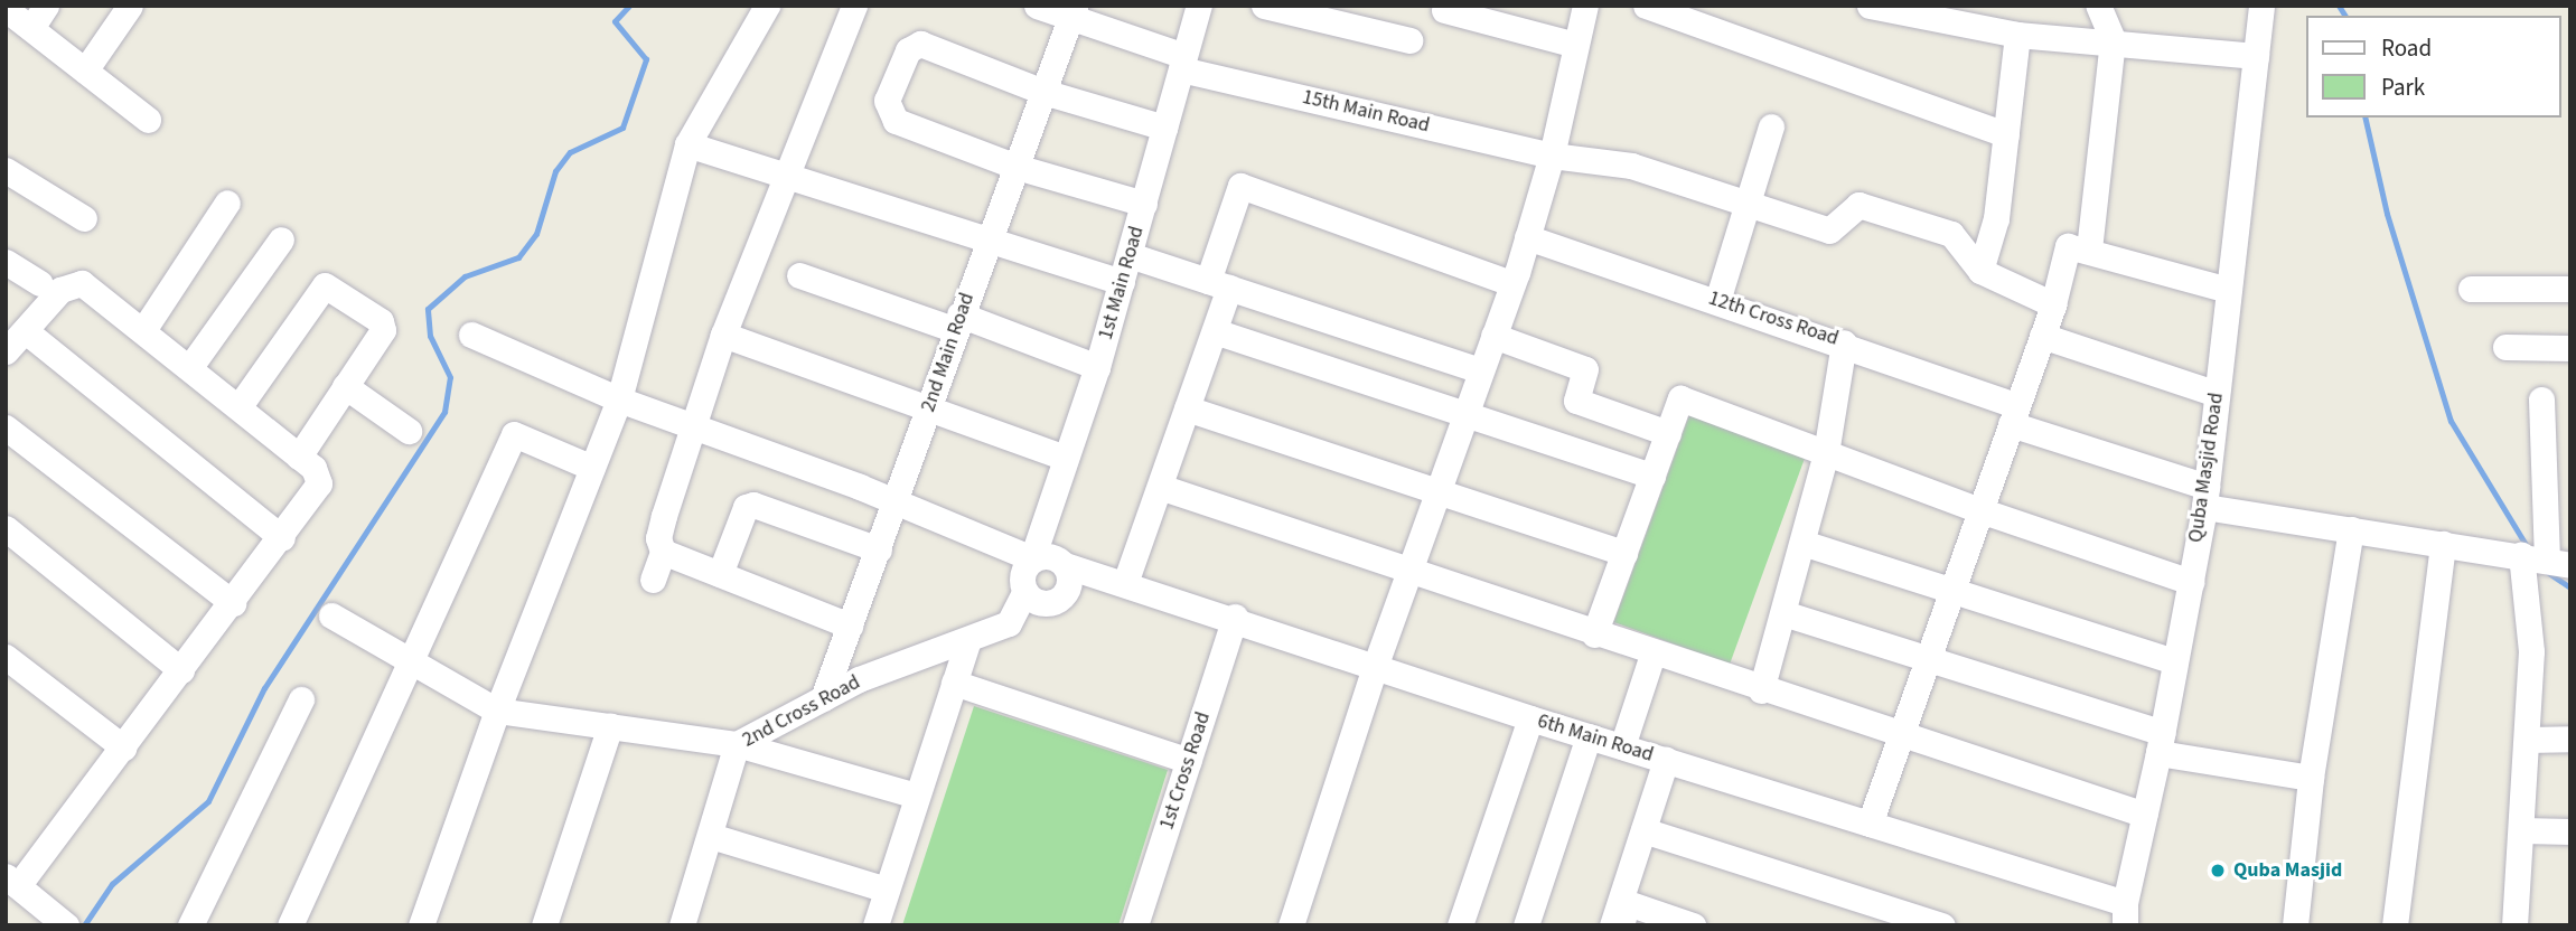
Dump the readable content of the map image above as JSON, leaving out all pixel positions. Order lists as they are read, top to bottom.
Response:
{
  "streets": {
    "street": [
      "15th Main Road",
      "1st Main Road",
      "12th Cross Road",
      "2nd Main Road",
      "Quba Masjid Road",
      "2nd Cross Road",
      "6th Main Road",
      "1st Cross Road"
    ]
  },
  "crossings": [
    ["15th Main Road", "1st Main Road"],
    ["15th Main Road", "2nd Main Road"],
    ["1st Main Road", "2nd Cross Road"],
    ["1st Main Road", "6th Main Road"],
    ["12th Cross Road", "Quba Masjid Road"],
    ["2nd Main Road", "2nd Cross Road"],
    ["Quba Masjid Road", "6th Main Road"],
    ["2nd Cross Road", "6th Main Road"],
    ["6th Main Road", "1st Cross Road"]
  ],
  "places": ["Quba Masjid"],
  "legend": ["Road", "Park"]
}
